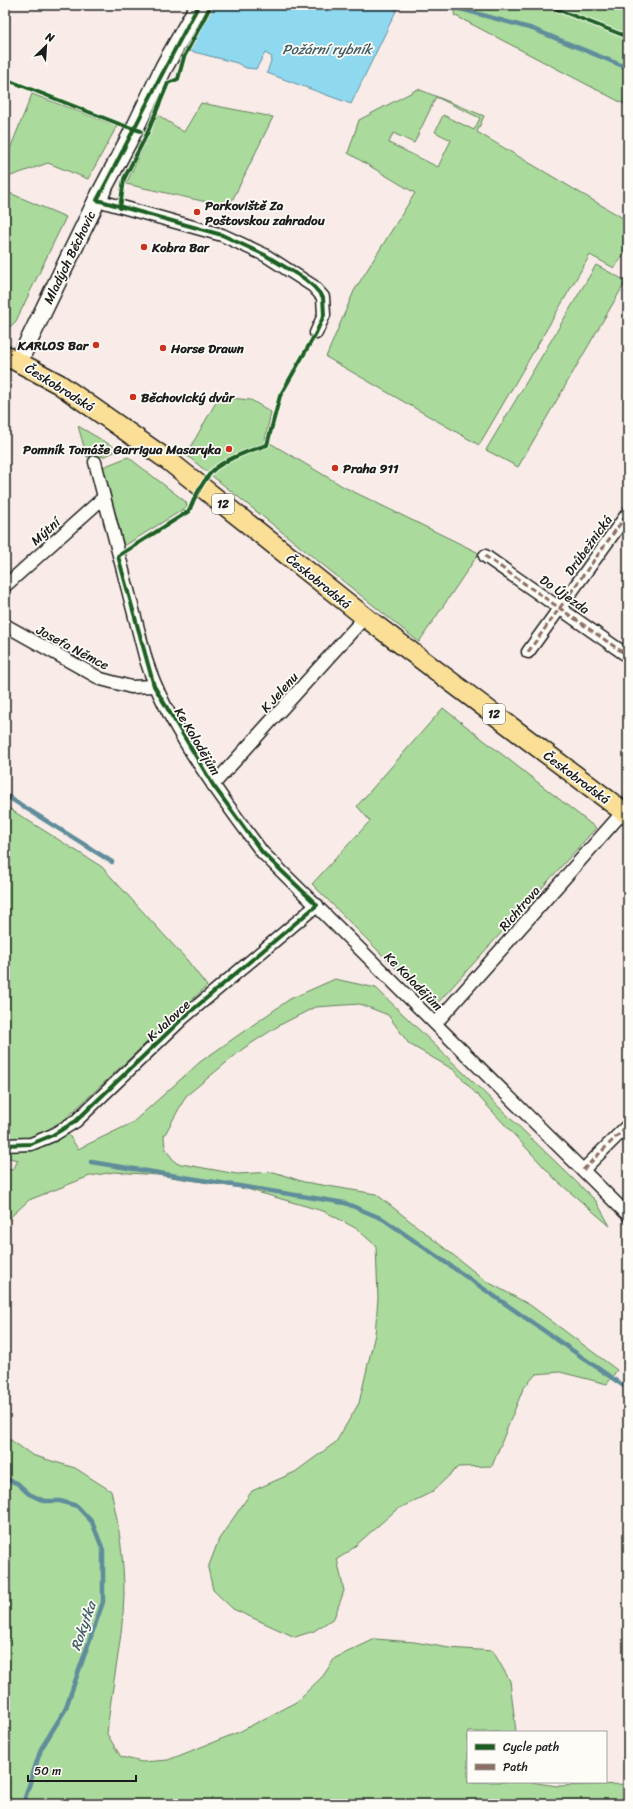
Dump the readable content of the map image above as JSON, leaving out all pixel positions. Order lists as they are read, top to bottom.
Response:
{
  "streets": {
    "main road": ["Českobrodská", "12"],
    "street": [
      "Mladých Běchovic",
      "Mýtní",
      "Drůbežnická",
      "Do Újezda",
      "Josefa Němce",
      "K Jelenu",
      "Ke Kolodějům",
      "Richtrova",
      "K Jalovce"
    ]
  },
  "crossings": [
    ["Mladých Běchovic", "Českobrodská"],
    ["Českobrodská", "K Jelenu"],
    ["Českobrodská", "Richtrova"],
    ["Mýtní", "Ke Kolodějům"],
    ["Drůbežnická", "Do Újezda"],
    ["Josefa Němce", "Ke Kolodějům"],
    ["K Jelenu", "Ke Kolodějům"],
    ["Ke Kolodějům", "Richtrova"],
    ["Ke Kolodějům", "K Jalovce"]
  ],
  "water": ["Požární rybník", "Rokytka"],
  "places": [
    "Parkoviště Za Poštovskou zahradou",
    "Kobra Bar",
    "KARLOS Bar",
    "Horse Drawn",
    "Běchovický dvůr",
    "Pomník Tomáše Garrigua Masaryka",
    "Praha 911"
  ],
  "legend": ["Cycle path", "Path"],
  "scale_bar": "50 m",
  "north": "top right"
}
